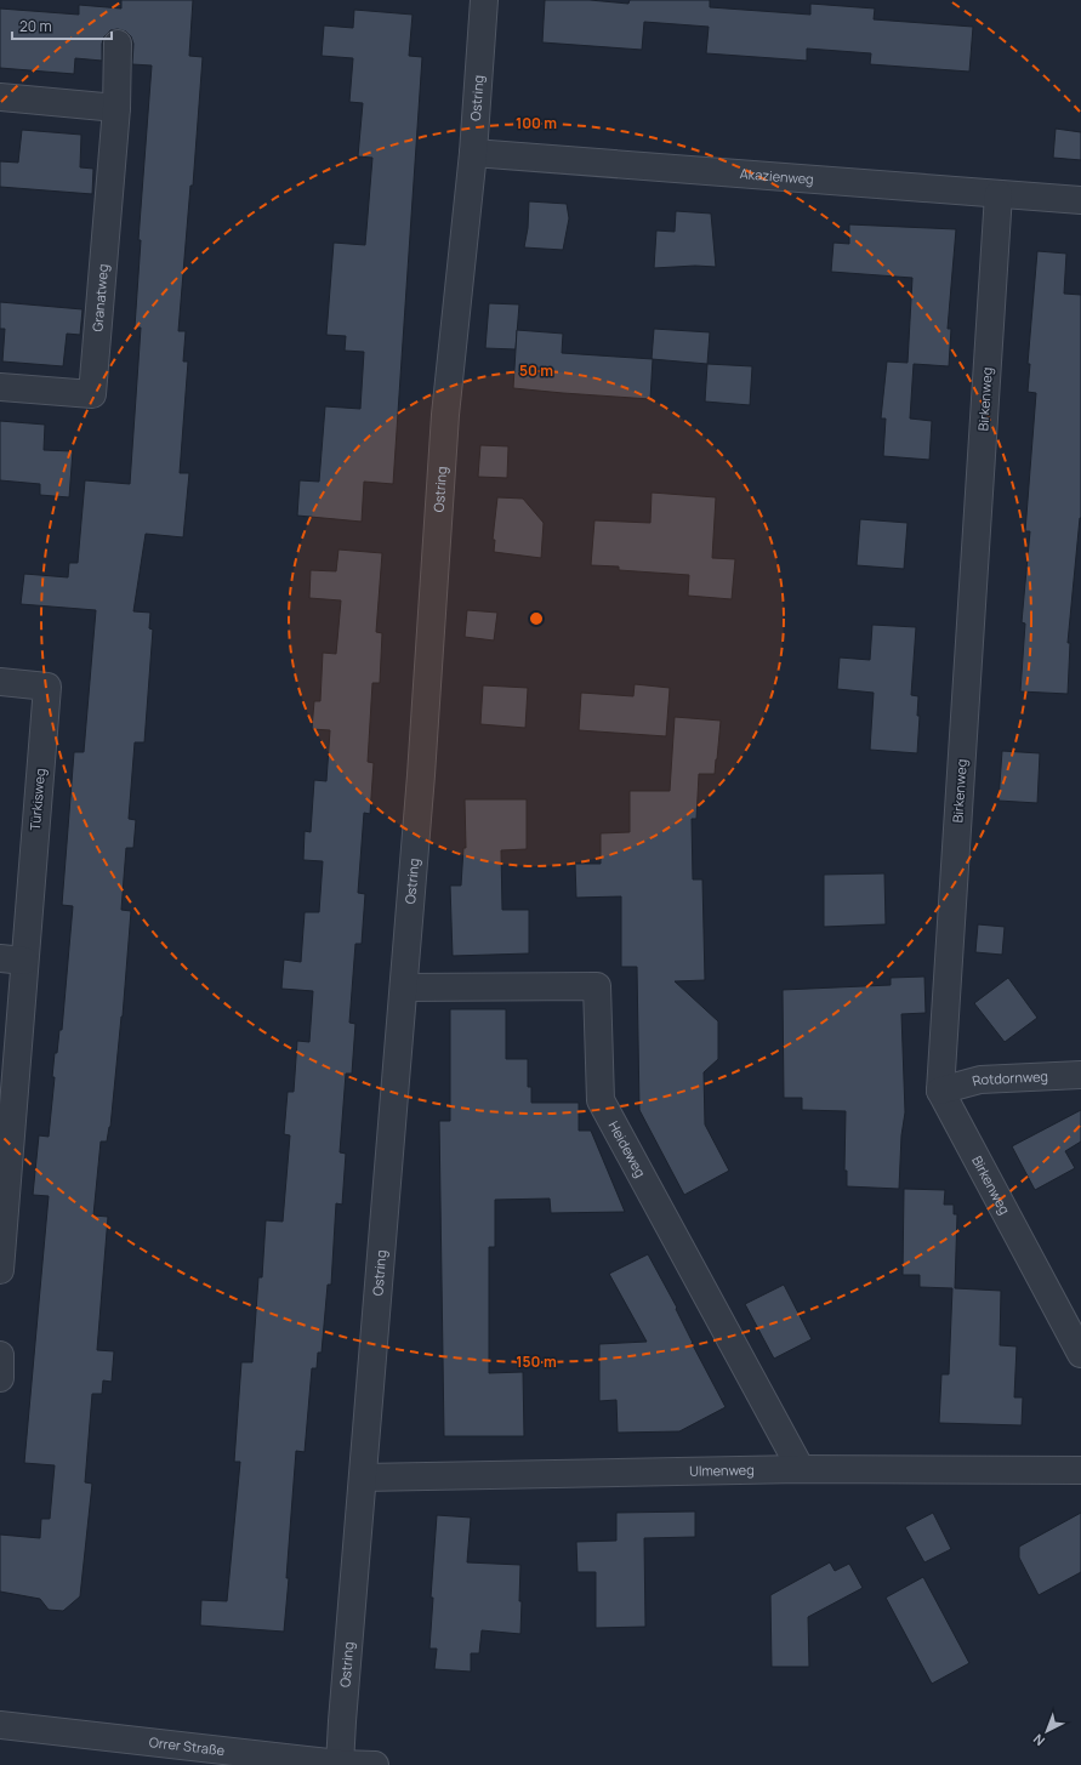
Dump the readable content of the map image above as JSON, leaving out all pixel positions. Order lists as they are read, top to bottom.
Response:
{
  "streets": {
    "street": [
      "Ostring",
      "Akazienweg",
      "Granatweg",
      "Birkenweg",
      "Türkisweg",
      "Rotdornweg",
      "Heideweg",
      "Ulmenweg",
      "Orrer Straße"
    ]
  },
  "crossings": [
    ["Ostring", "Akazienweg"],
    ["Ostring", "Heideweg"],
    ["Ostring", "Ulmenweg"],
    ["Ostring", "Orrer Straße"],
    ["Akazienweg", "Birkenweg"],
    ["Birkenweg", "Rotdornweg"],
    ["Heideweg", "Ulmenweg"]
  ],
  "scale_bar": "20 m",
  "north": "bottom left",
  "rings": ["100 m", "50 m", "150 m"]
}
